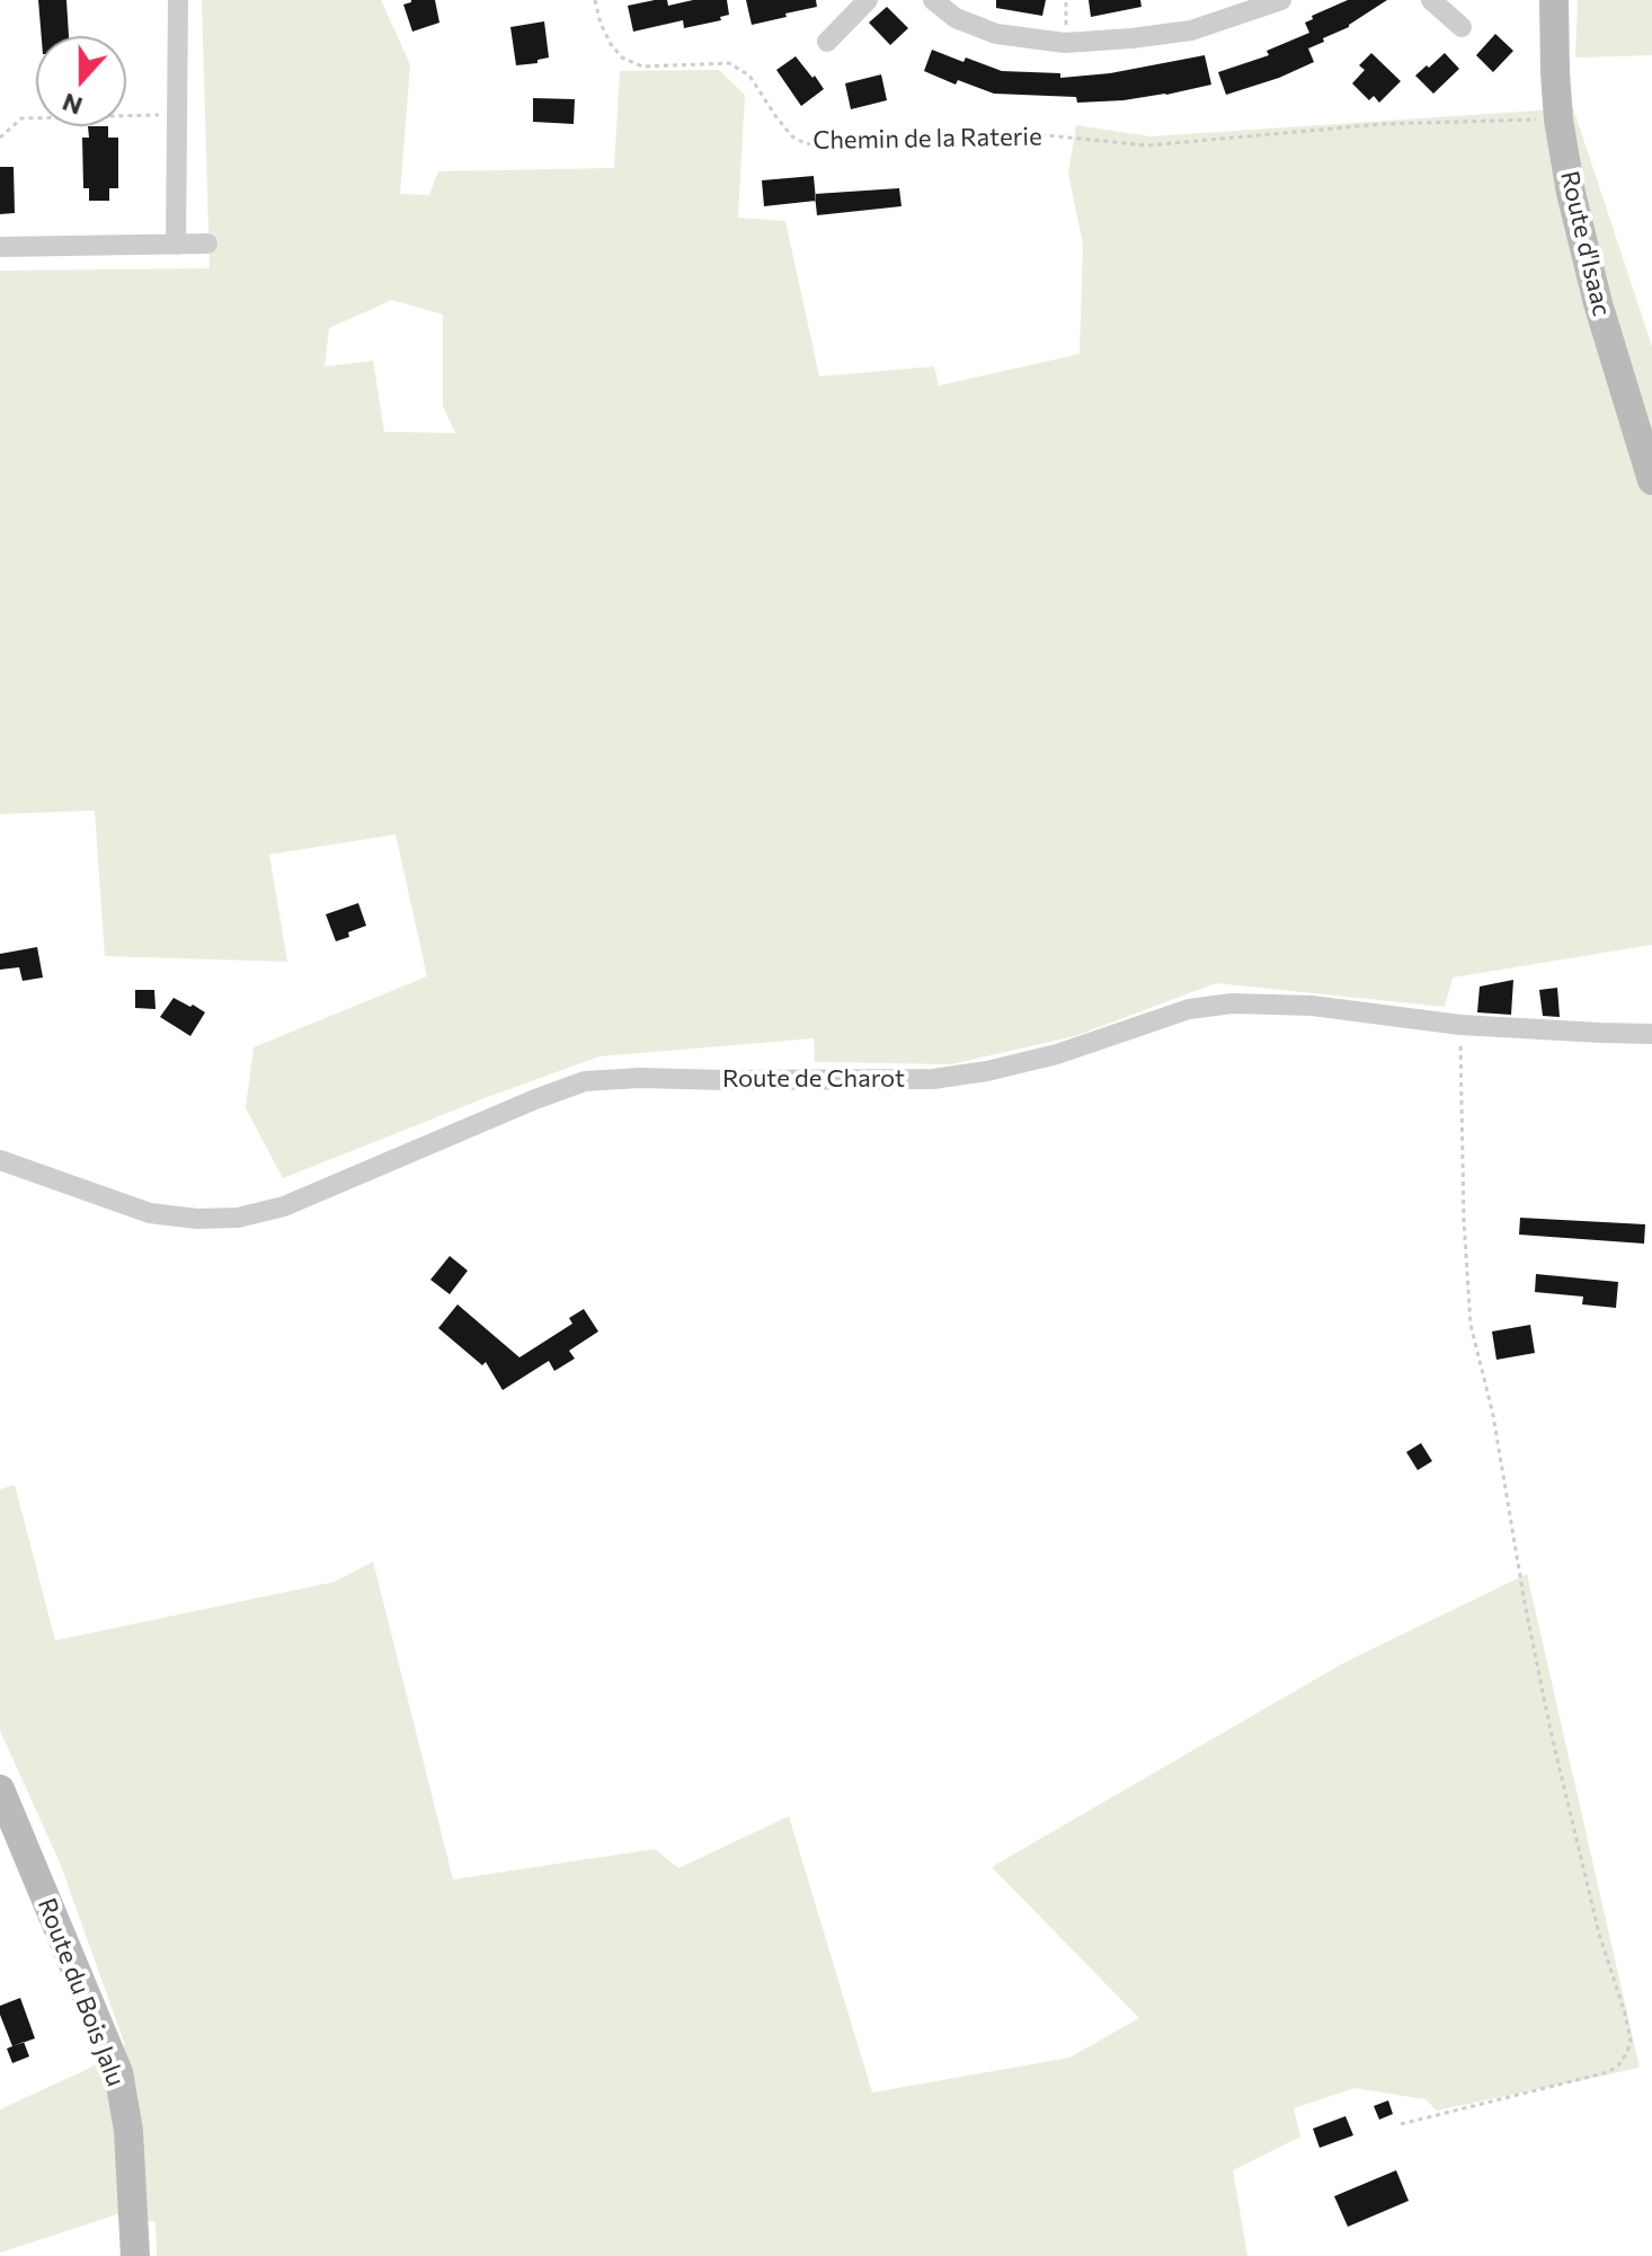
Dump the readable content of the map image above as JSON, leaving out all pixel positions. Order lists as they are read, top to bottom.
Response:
{
  "streets": {
    "street": ["Route d'Isaac", "Route de Charot", "Route du Bois Jalu"],
    "path": ["Chemin de la Raterie"]
  },
  "crossings": [
    ["Chemin de la Raterie", "Route d'Isaac"]
  ],
  "north": "bottom"
}
